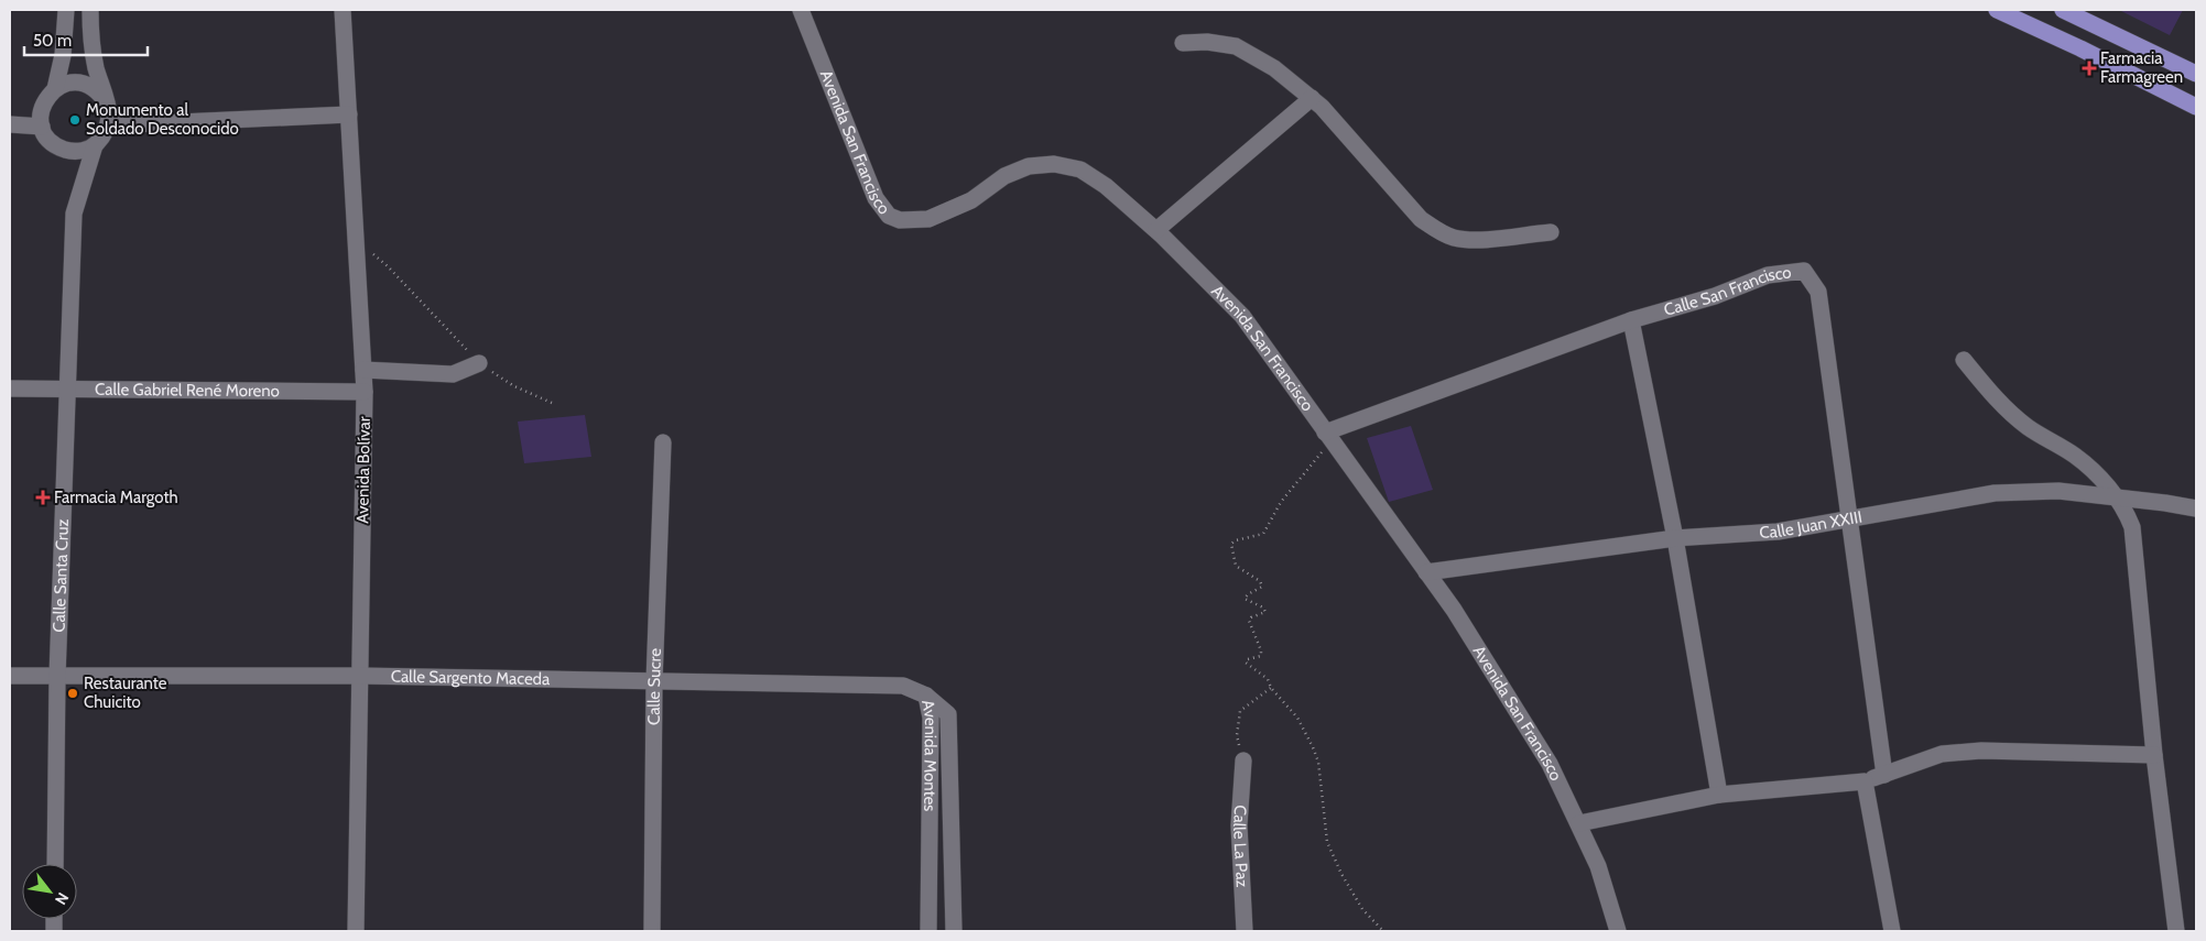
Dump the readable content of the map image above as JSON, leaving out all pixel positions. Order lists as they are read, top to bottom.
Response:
{
  "streets": {
    "street": [
      "Avenida San Francisco",
      "Calle San Francisco",
      "Calle Gabriel René Moreno",
      "Avenida Bolívar",
      "Calle Juan XXIII",
      "Calle Santa Cruz",
      "Calle Sargento Maceda",
      "Calle Sucre",
      "Avenida Montes",
      "Calle La Paz"
    ]
  },
  "crossings": [
    ["Avenida San Francisco", "Calle San Francisco"],
    ["Avenida San Francisco", "Calle Juan XXIII"],
    ["Calle San Francisco", "Calle Juan XXIII"],
    ["Calle Gabriel René Moreno", "Avenida Bolívar"],
    ["Calle Gabriel René Moreno", "Calle Santa Cruz"],
    ["Avenida Bolívar", "Calle Sargento Maceda"],
    ["Calle Santa Cruz", "Calle Sargento Maceda"],
    ["Calle Sargento Maceda", "Calle Sucre"],
    ["Calle Sargento Maceda", "Avenida Montes"]
  ],
  "places": {
    "health": ["Farmacia Farmagreen", "Farmacia Margoth"],
    "other": ["Monumento al Soldado Desconocido", "Restaurante Chuicito"]
  },
  "scale_bar": "50 m",
  "north": "bottom right"
}
